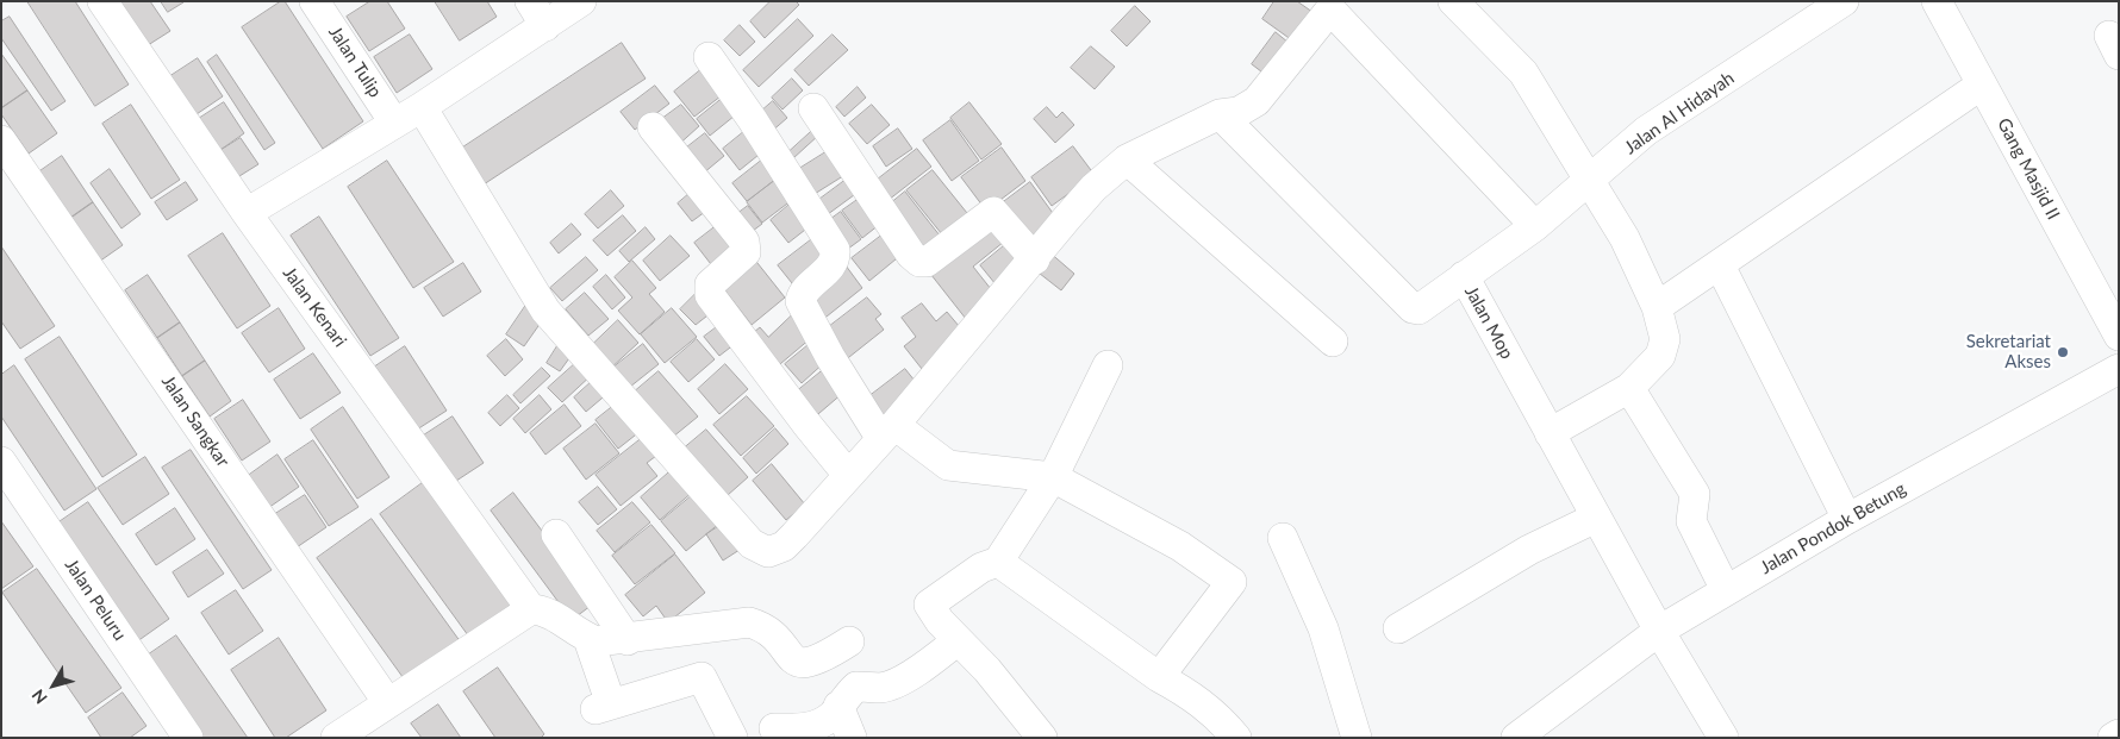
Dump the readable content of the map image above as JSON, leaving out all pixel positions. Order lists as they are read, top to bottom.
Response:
{
  "streets": {
    "street": [
      "Jalan Tulip",
      "Jalan Al Hidayah",
      "Gang Masjid II",
      "Jalan Kenari",
      "Jalan Mop",
      "Jalan Sangkar",
      "Jalan Pondok Betung",
      "Jalan Peluru"
    ]
  },
  "crossings": [
    ["Jalan Al Hidayah", "Jalan Mop"],
    ["Jalan Mop", "Jalan Pondok Betung"]
  ],
  "places": ["Sekretariat Akses"],
  "north": "bottom left"
}
